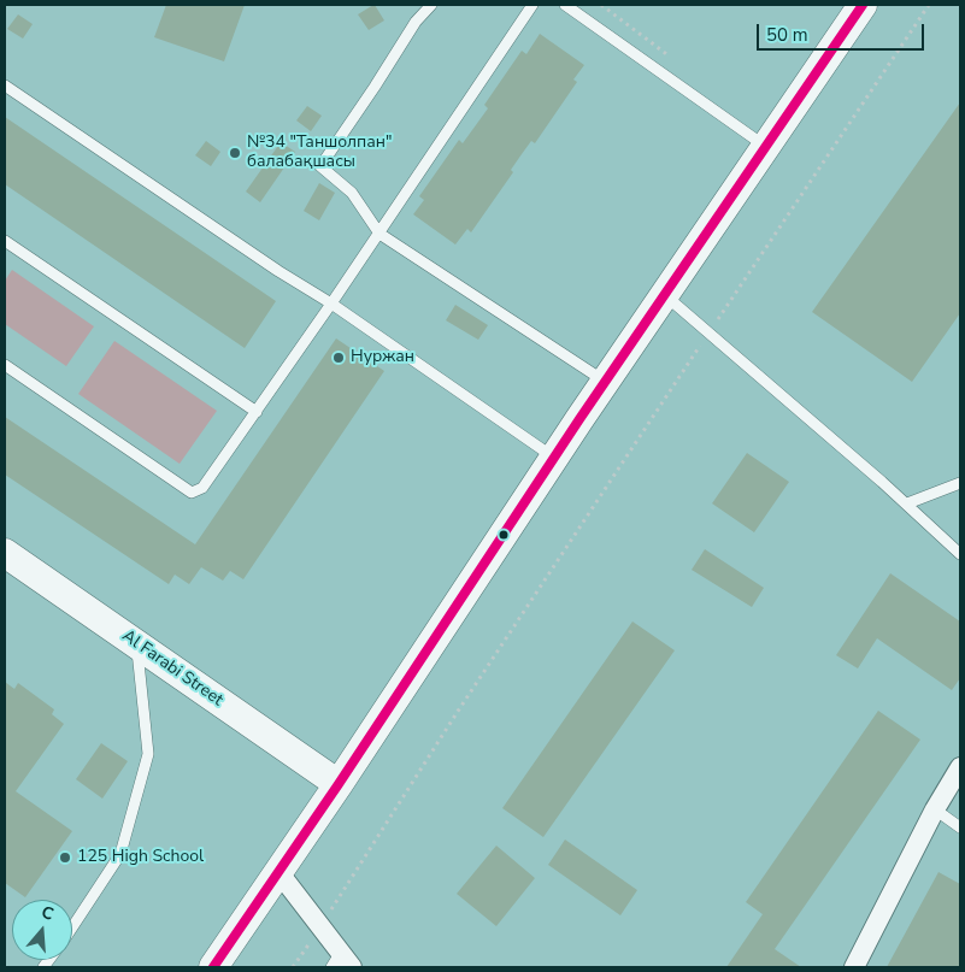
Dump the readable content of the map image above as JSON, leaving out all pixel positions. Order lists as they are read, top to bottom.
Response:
{
  "streets": {
    "main road": ["Al Farabi Street"]
  },
  "places": ["№34 \"Таншолпан\" балабақшасы", "Нуржан", "125 High School"],
  "scale_bar": "50 m",
  "north": "top"
}
